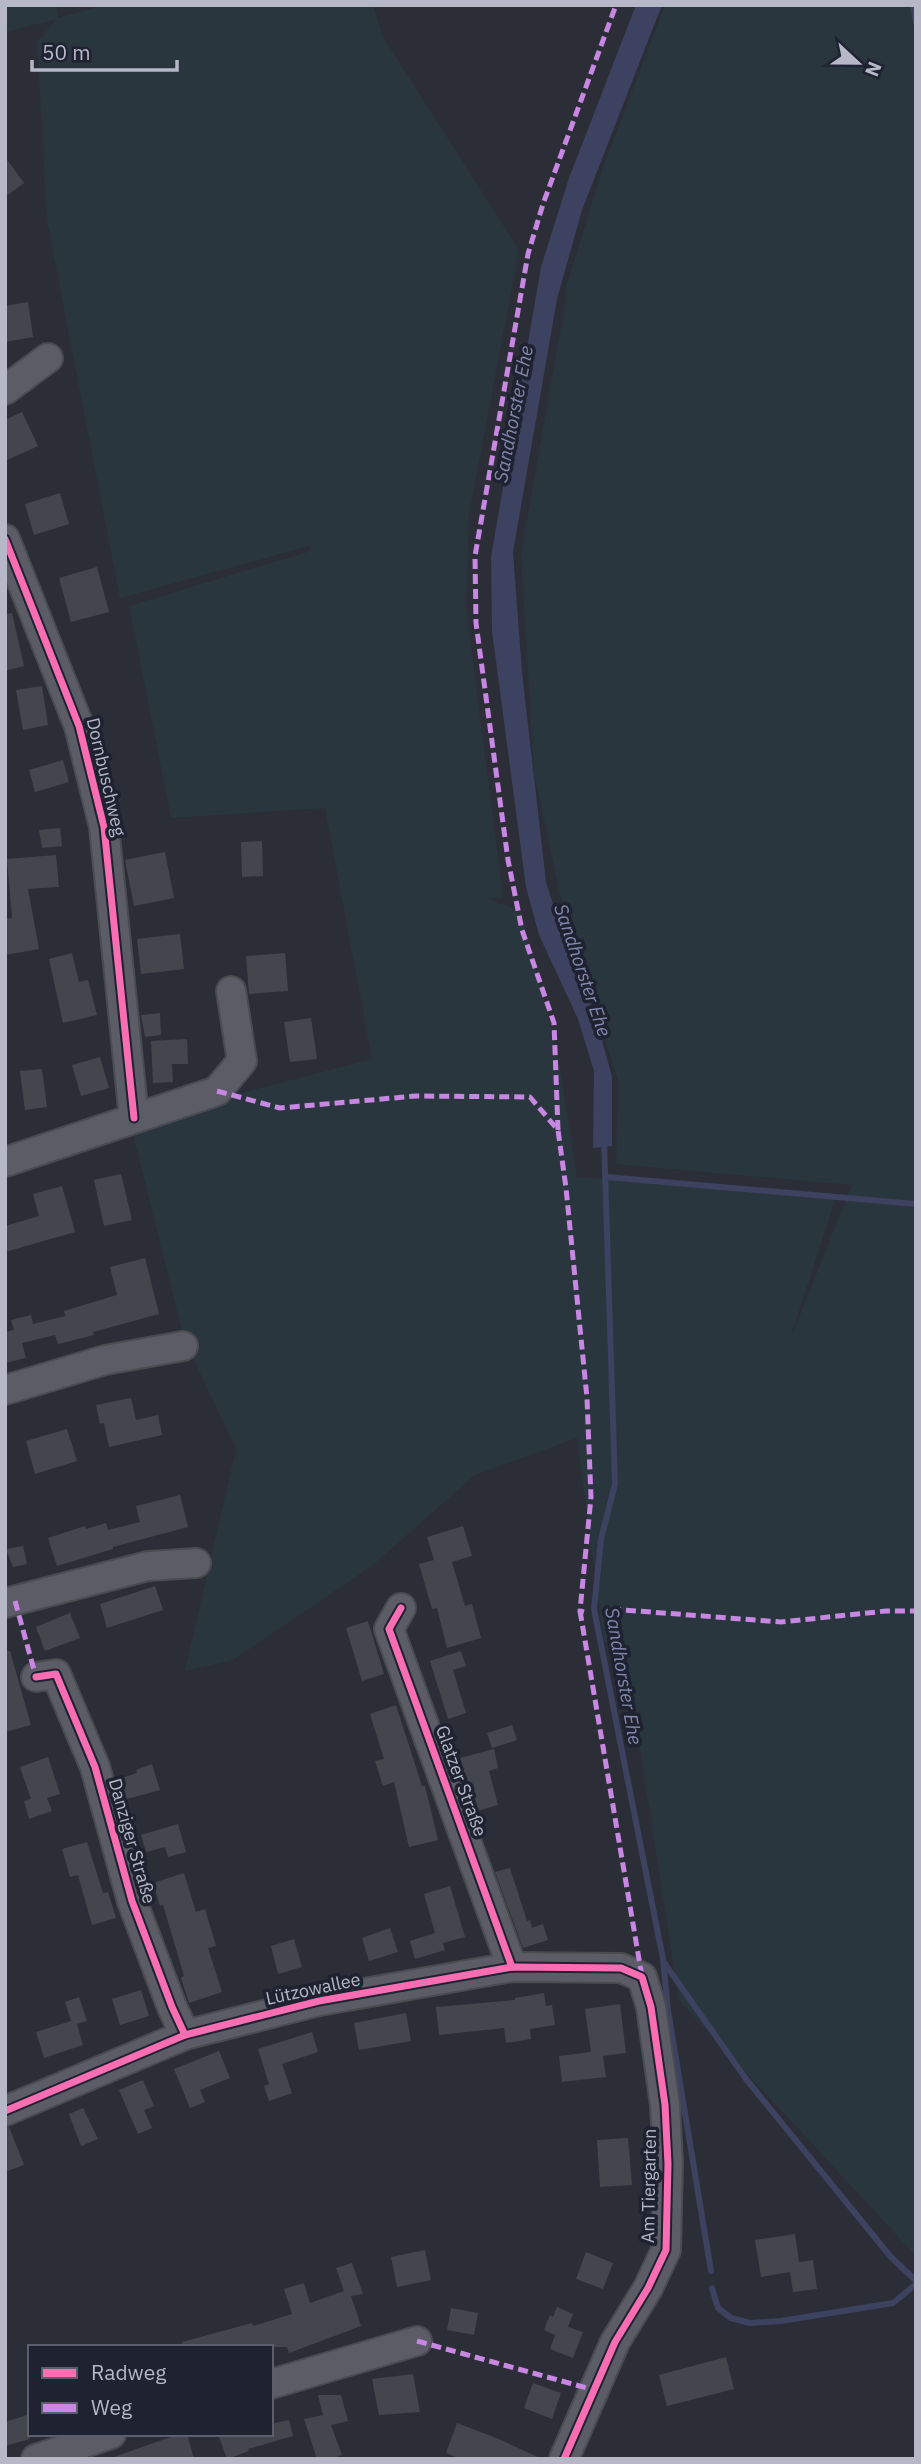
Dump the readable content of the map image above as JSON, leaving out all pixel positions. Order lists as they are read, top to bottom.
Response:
{
  "streets": {
    "street": [
      "Dornbuschweg",
      "Glatzer Straße",
      "Danziger Straße",
      "Lützowallee",
      "Am Tiergarten"
    ]
  },
  "crossings": [
    ["Glatzer Straße", "Lützowallee"],
    ["Danziger Straße", "Lützowallee"],
    ["Lützowallee", "Am Tiergarten"]
  ],
  "water": ["Sandhorster Ehe"],
  "legend": ["Radweg", "Weg"],
  "scale_bar": "50 m",
  "north": "right"
}
